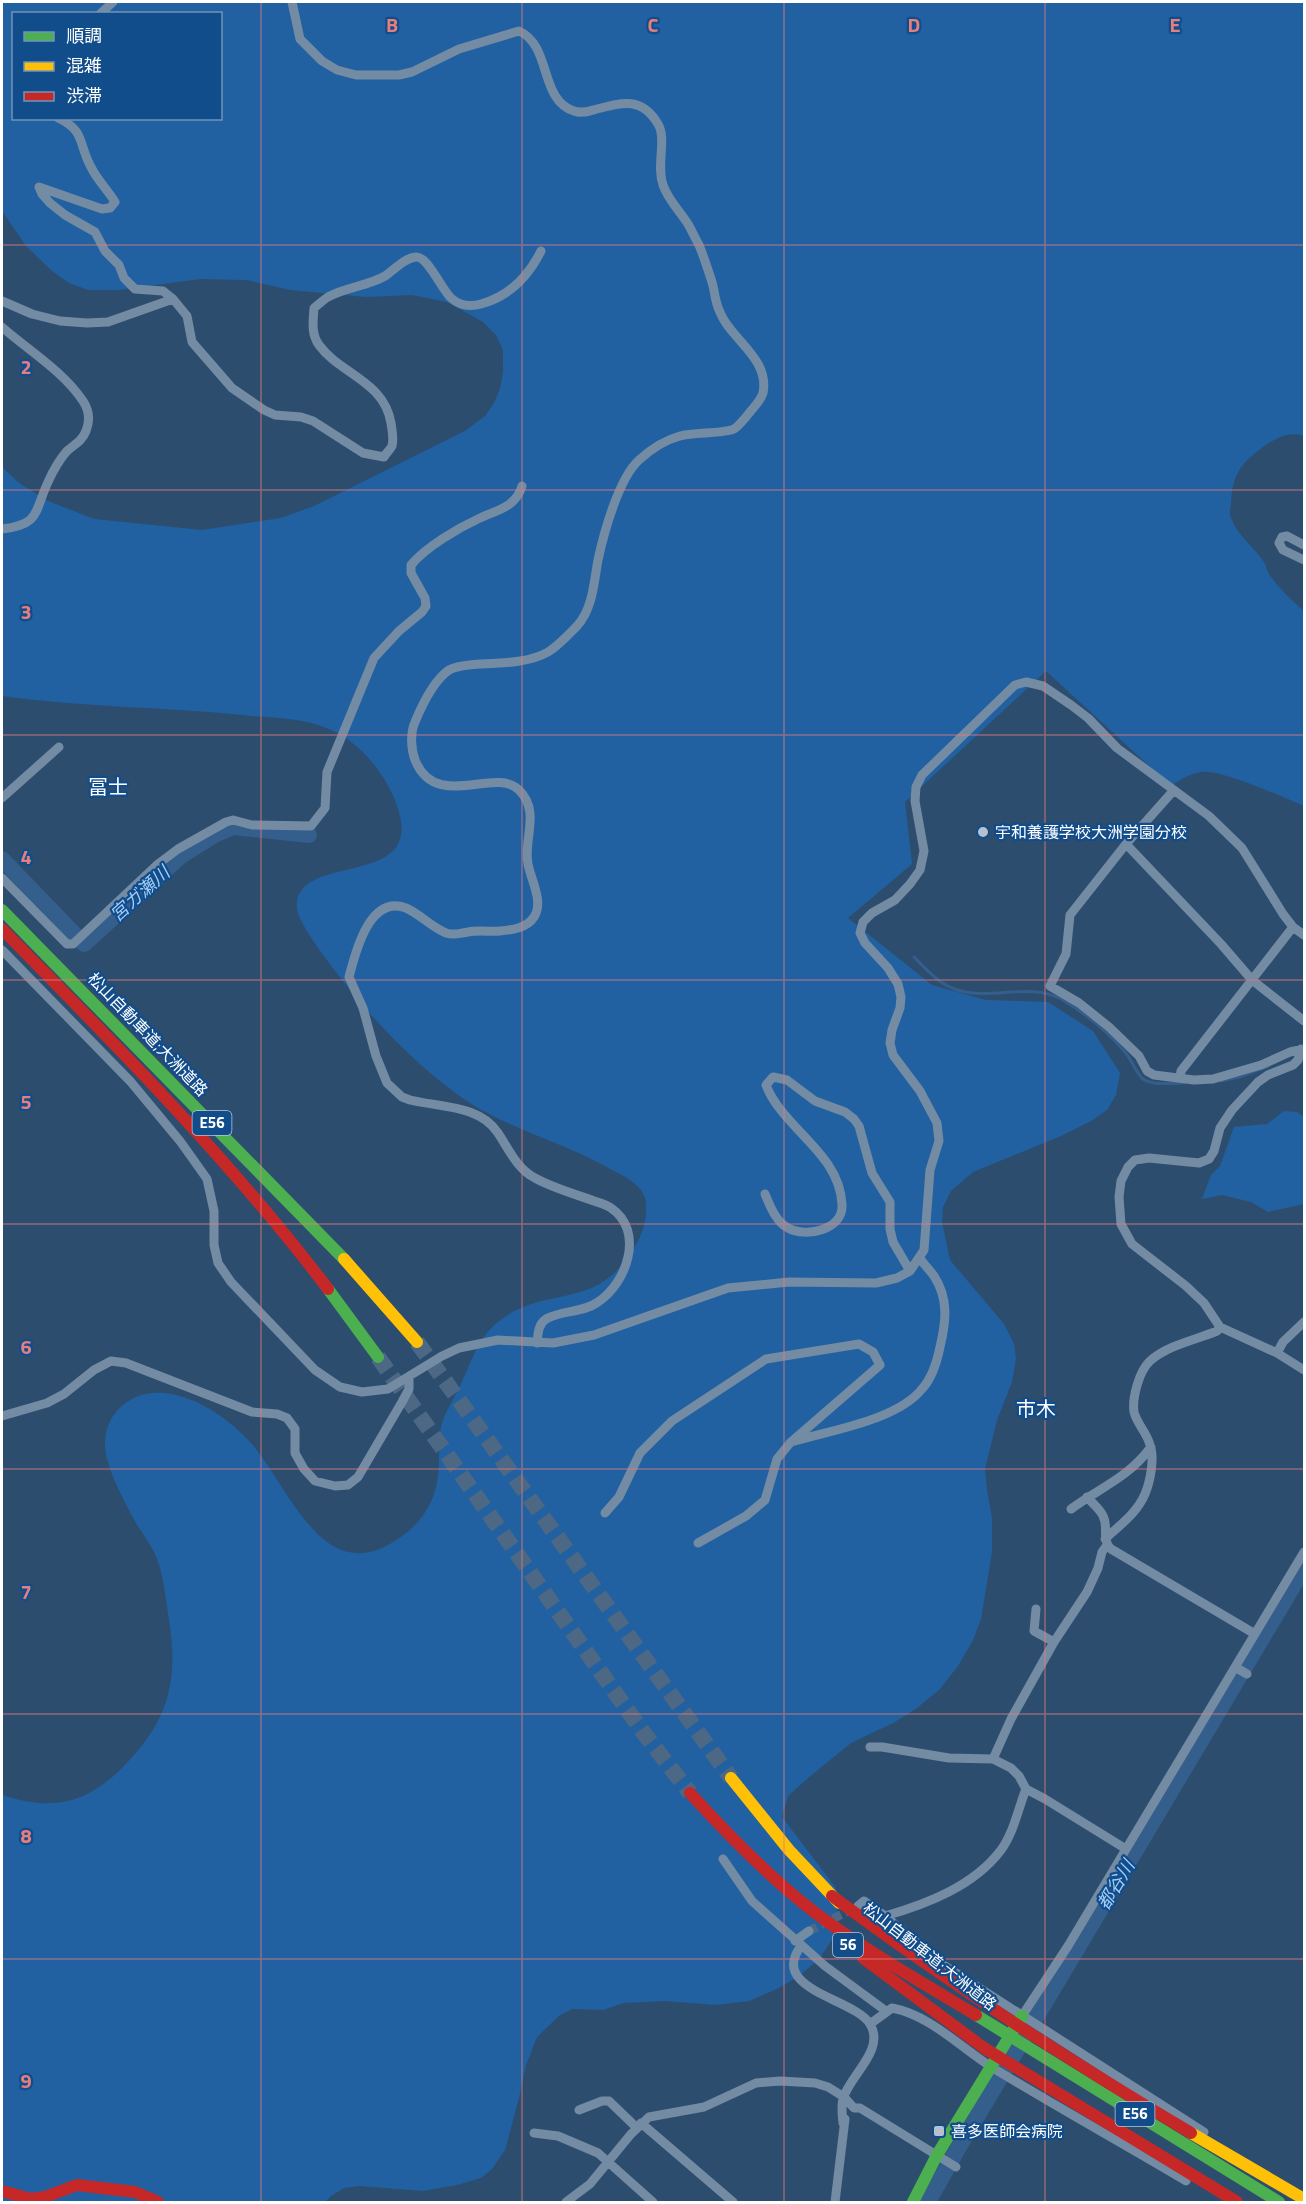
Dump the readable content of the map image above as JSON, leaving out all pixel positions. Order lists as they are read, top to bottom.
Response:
{
  "streets": {
    "main road": ["松山自動車道;大洲道路", "E56", "56"]
  },
  "crossings": [
    ["松山自動車道;大洲道路", "56"]
  ],
  "districts": ["冨士", "市木"],
  "water": ["宮ガ瀬川", "都谷川"],
  "places": {
    "other": ["宇和養護学校大洲学園分校"],
    "transit": ["喜多医師会病院"]
  },
  "legend": ["順調", "混雑", "渋滞"],
  "grid": {
    "columns": [
      "B",
      "C",
      "D",
      "E"
    ],
    "rows": [
      "2",
      "3",
      "4",
      "5",
      "6",
      "7",
      "8",
      "9"
    ]
  }
}
